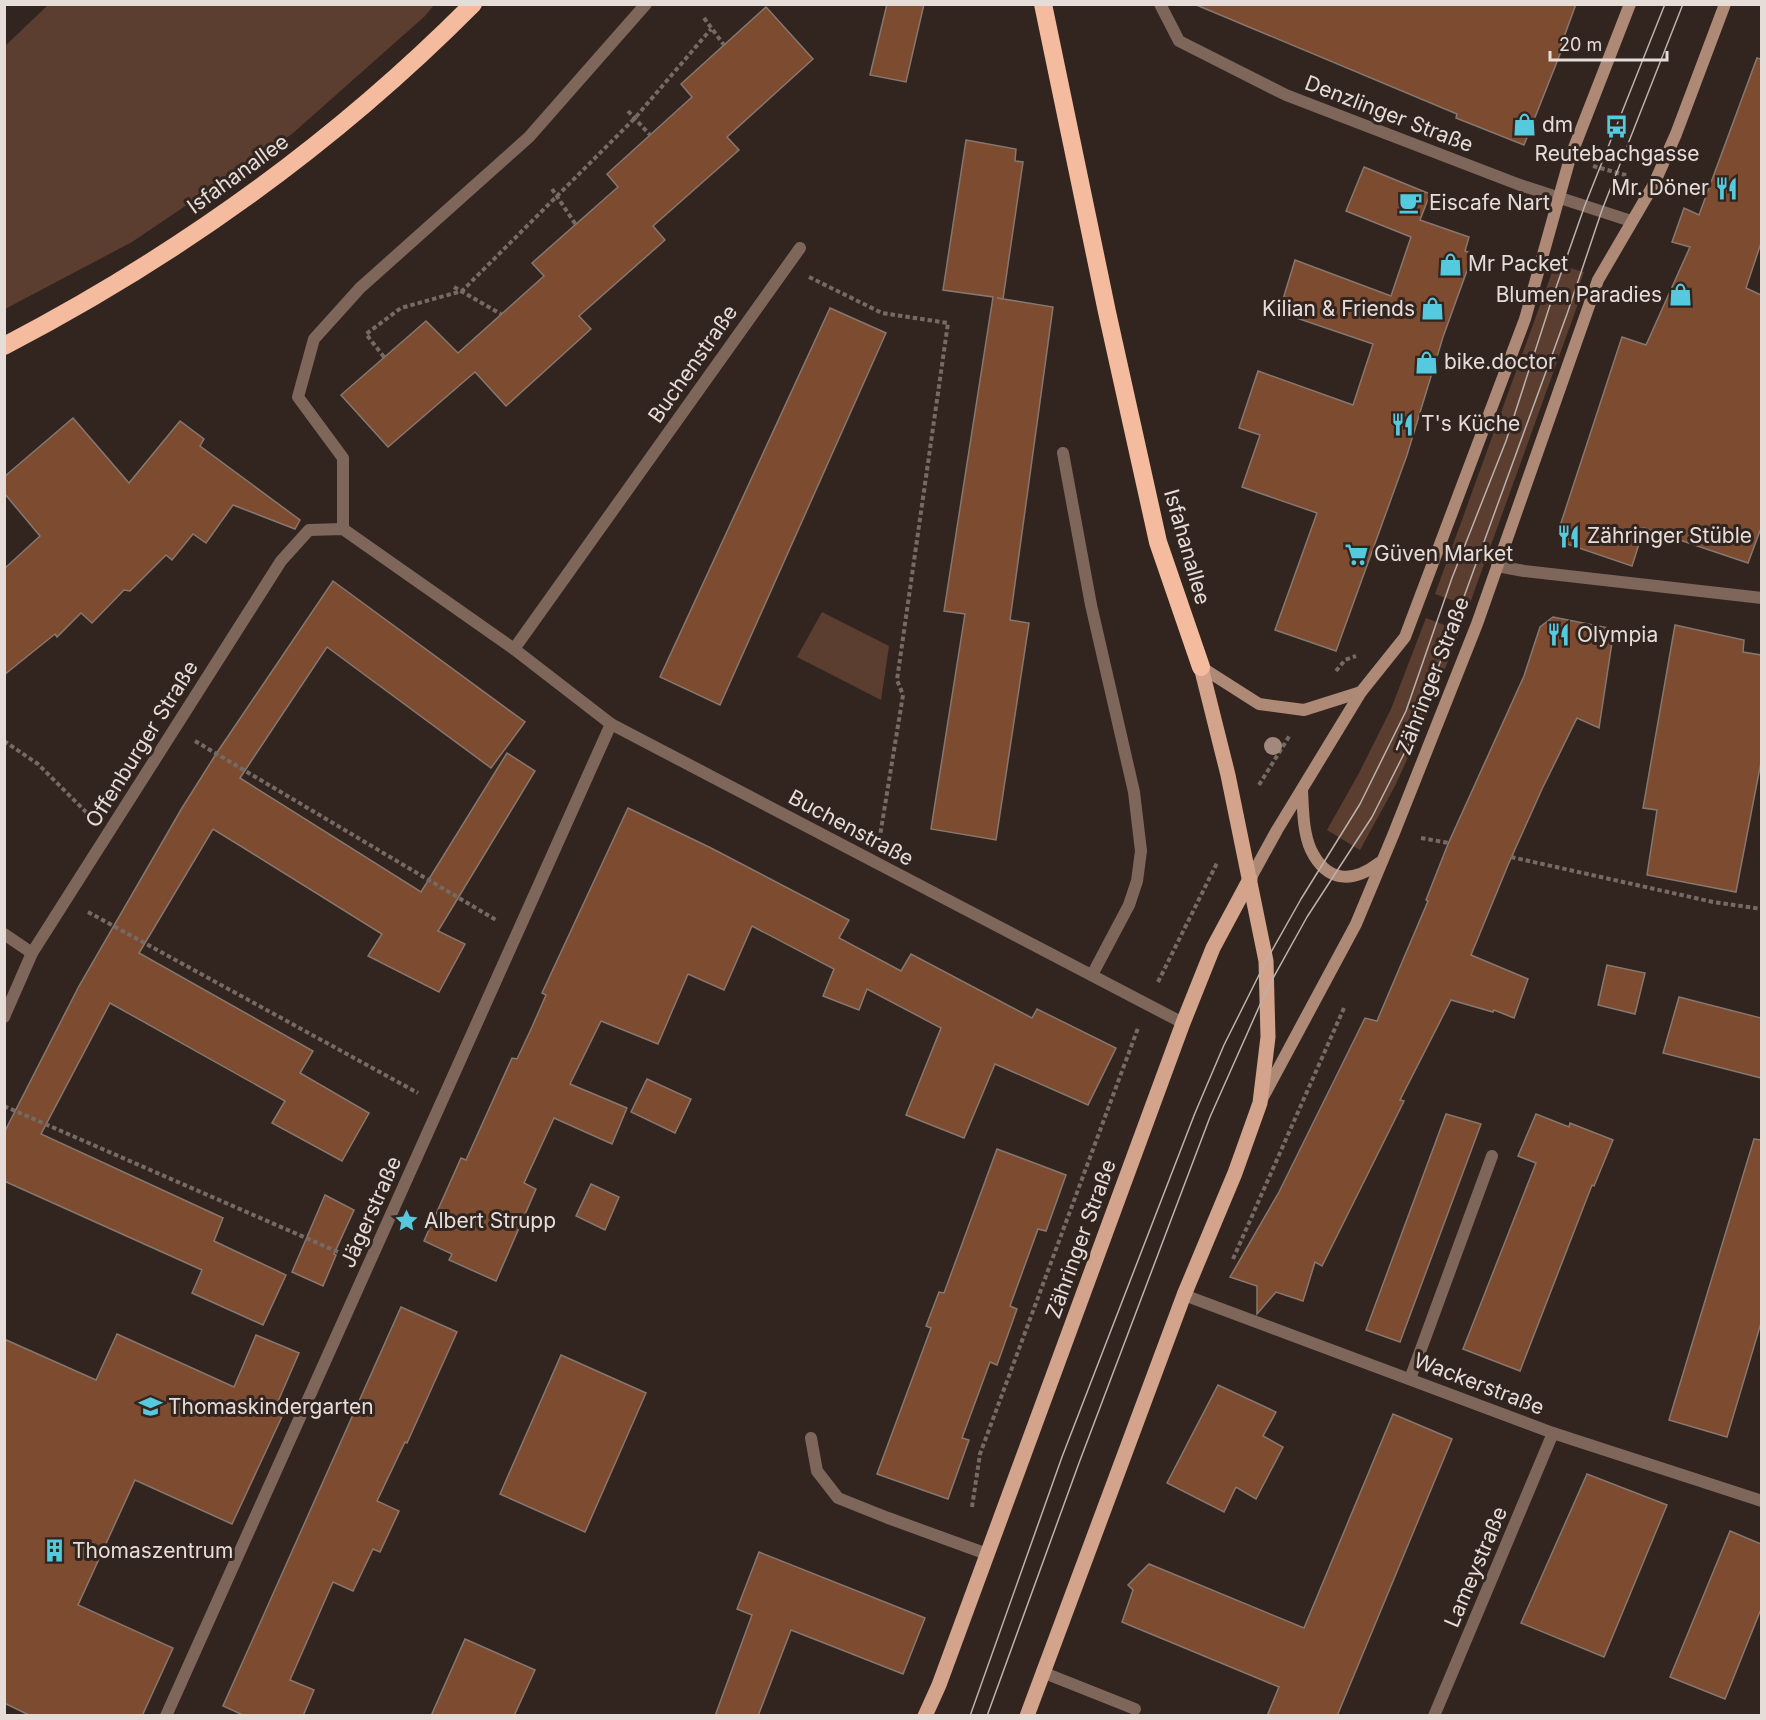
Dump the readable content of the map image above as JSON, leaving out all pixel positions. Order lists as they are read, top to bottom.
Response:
{
  "streets": {
    "highway": ["Isfahanallee"],
    "main road": ["Zähringer Straße"],
    "street": [
      "Denzlinger Straße",
      "Buchenstraße",
      "Offenburger Straße",
      "Jägerstraße",
      "Wackerstraße",
      "Lameystraße"
    ]
  },
  "crossings": [
    ["Denzlinger Straße", "Zähringer Straße"],
    ["Isfahanallee", "Zähringer Straße"],
    ["Buchenstraße", "Zähringer Straße"],
    ["Buchenstraße", "Offenburger Straße"],
    ["Buchenstraße", "Jägerstraße"],
    ["Zähringer Straße", "Wackerstraße"],
    ["Wackerstraße", "Lameystraße"]
  ],
  "places": {
    "shop": [
      "dm",
      "Mr Packet",
      "Blumen Paradies",
      "Kilian & Friends",
      "bike.doctor"
    ],
    "bus stop": ["Reutebachgasse"],
    "restaurant": [
      "Mr. Döner",
      "T's Küche",
      "Zähringer Stüble",
      "Olympia"
    ],
    "cafe": ["Eiscafe Nart"],
    "supermarket": ["Güven Market"],
    "place": ["Albert Strupp"],
    "school or university": ["Thomaskindergarten"],
    "building": ["Thomaszentrum"]
  },
  "scale_bar": "20 m"
}
